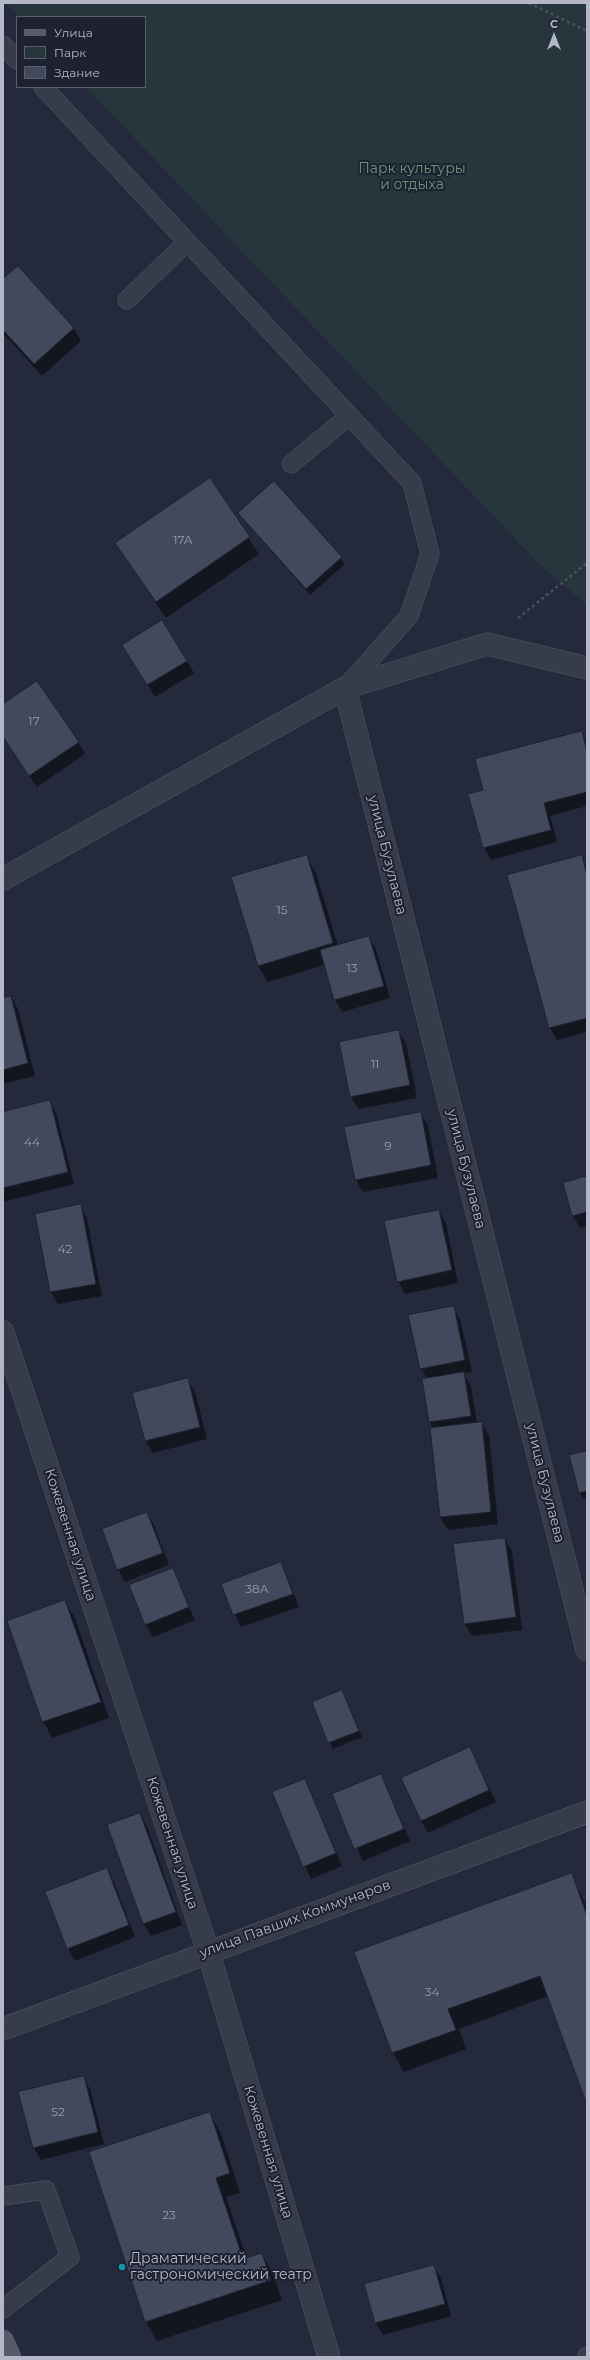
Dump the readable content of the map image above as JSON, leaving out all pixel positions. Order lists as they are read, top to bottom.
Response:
{
  "streets": {
    "street": ["улица Бузулаева", "Кожевенная улица", "улица Павших Коммунаров"]
  },
  "crossings": [
    ["Кожевенная улица", "улица Павших Коммунаров"]
  ],
  "parks": ["Парк культуры и отдыха"],
  "places": ["Драматический гастрономический театр"],
  "house_numbers": [
    "17А",
    "17",
    "15",
    "13",
    "11",
    "44",
    "9",
    "42",
    "38А",
    "34",
    "52",
    "23"
  ],
  "legend": ["Улица", "Парк", "Здание"],
  "north": "top"
}
